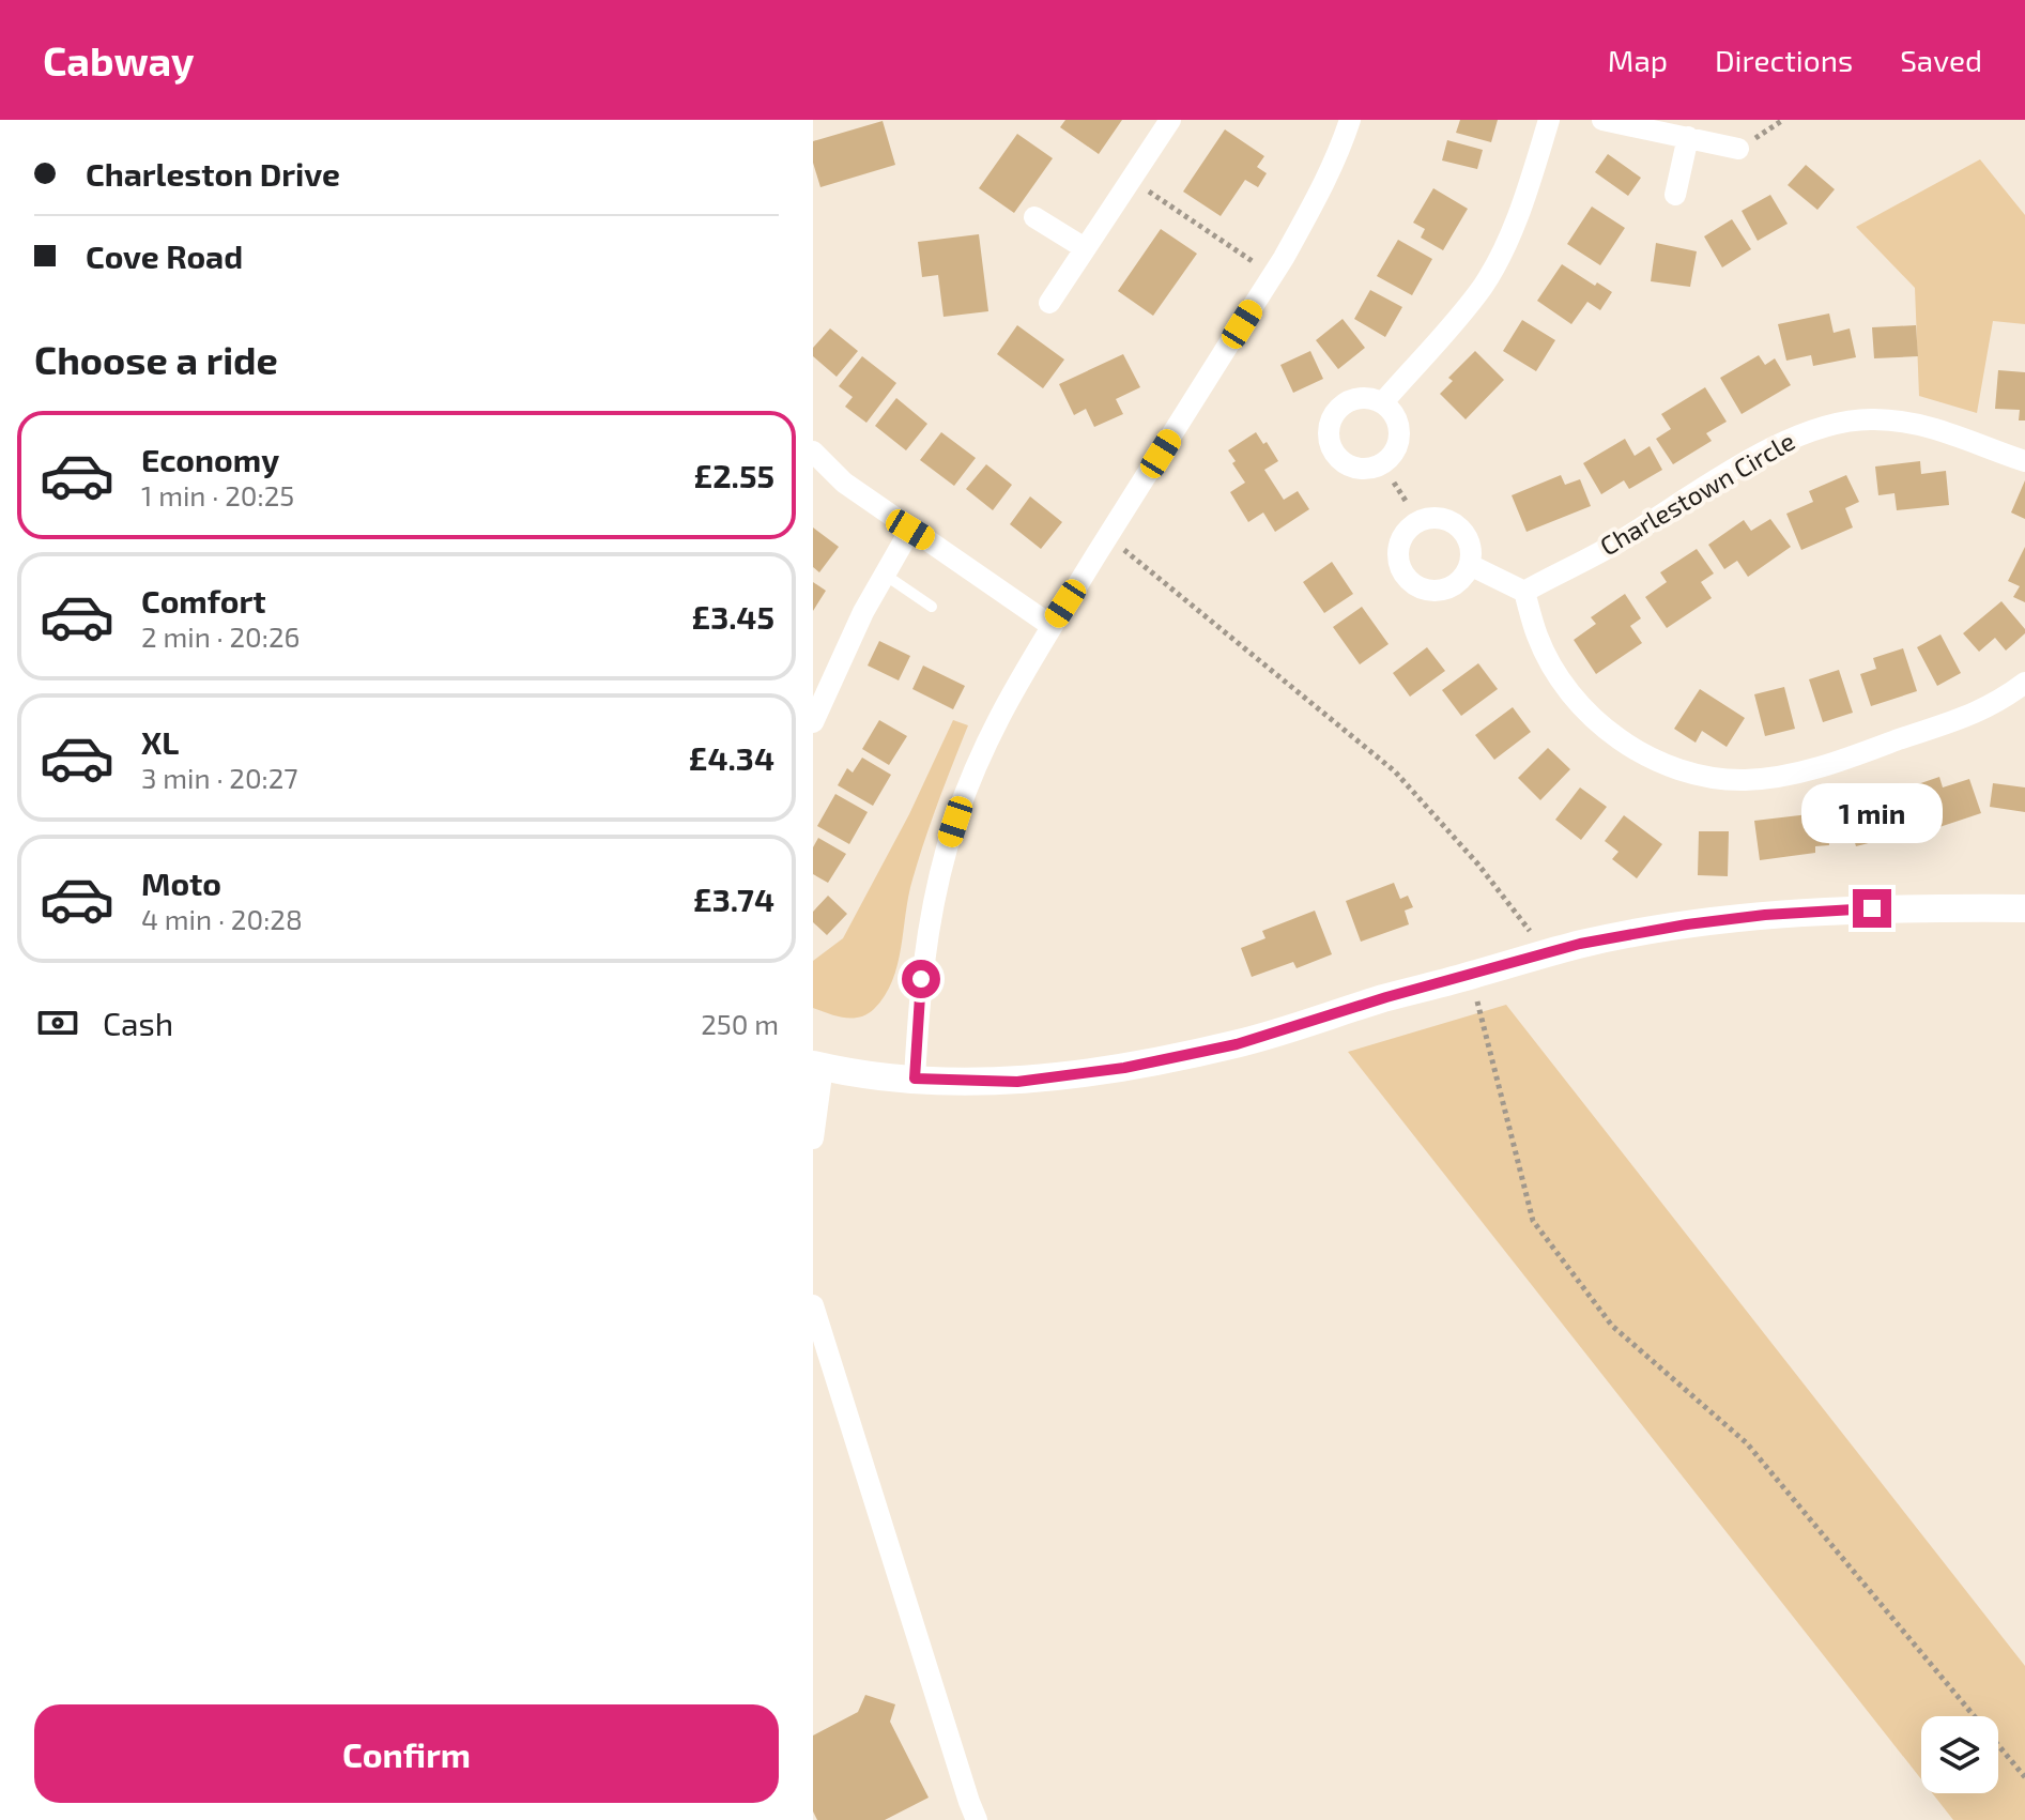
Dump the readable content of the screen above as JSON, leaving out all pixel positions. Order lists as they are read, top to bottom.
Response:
{
  "streets": {
    "street": ["Charlestown Circle"]
  },
  "page": {
    "header": "Cabway",
    "nav": ["Map", "Directions", "Saved"],
    "banner": ["Charleston Drive", "Cove Road"],
    "heading": "Choose a ride",
    "list": [
      {
        "name": "Economy",
        "note": "1 min · 20:25",
        "value": "£2.55"
      },
      {
        "name": "Comfort",
        "note": "2 min · 20:26",
        "value": "£3.45"
      },
      {
        "name": "XL",
        "note": "3 min · 20:27",
        "value": "£4.34"
      },
      {
        "name": "Moto",
        "note": "4 min · 20:28",
        "value": "£3.74"
      }
    ],
    "bubble": "1 min",
    "pay": ["Cash", "250 m"],
    "buttons": "Confirm"
  }
}
